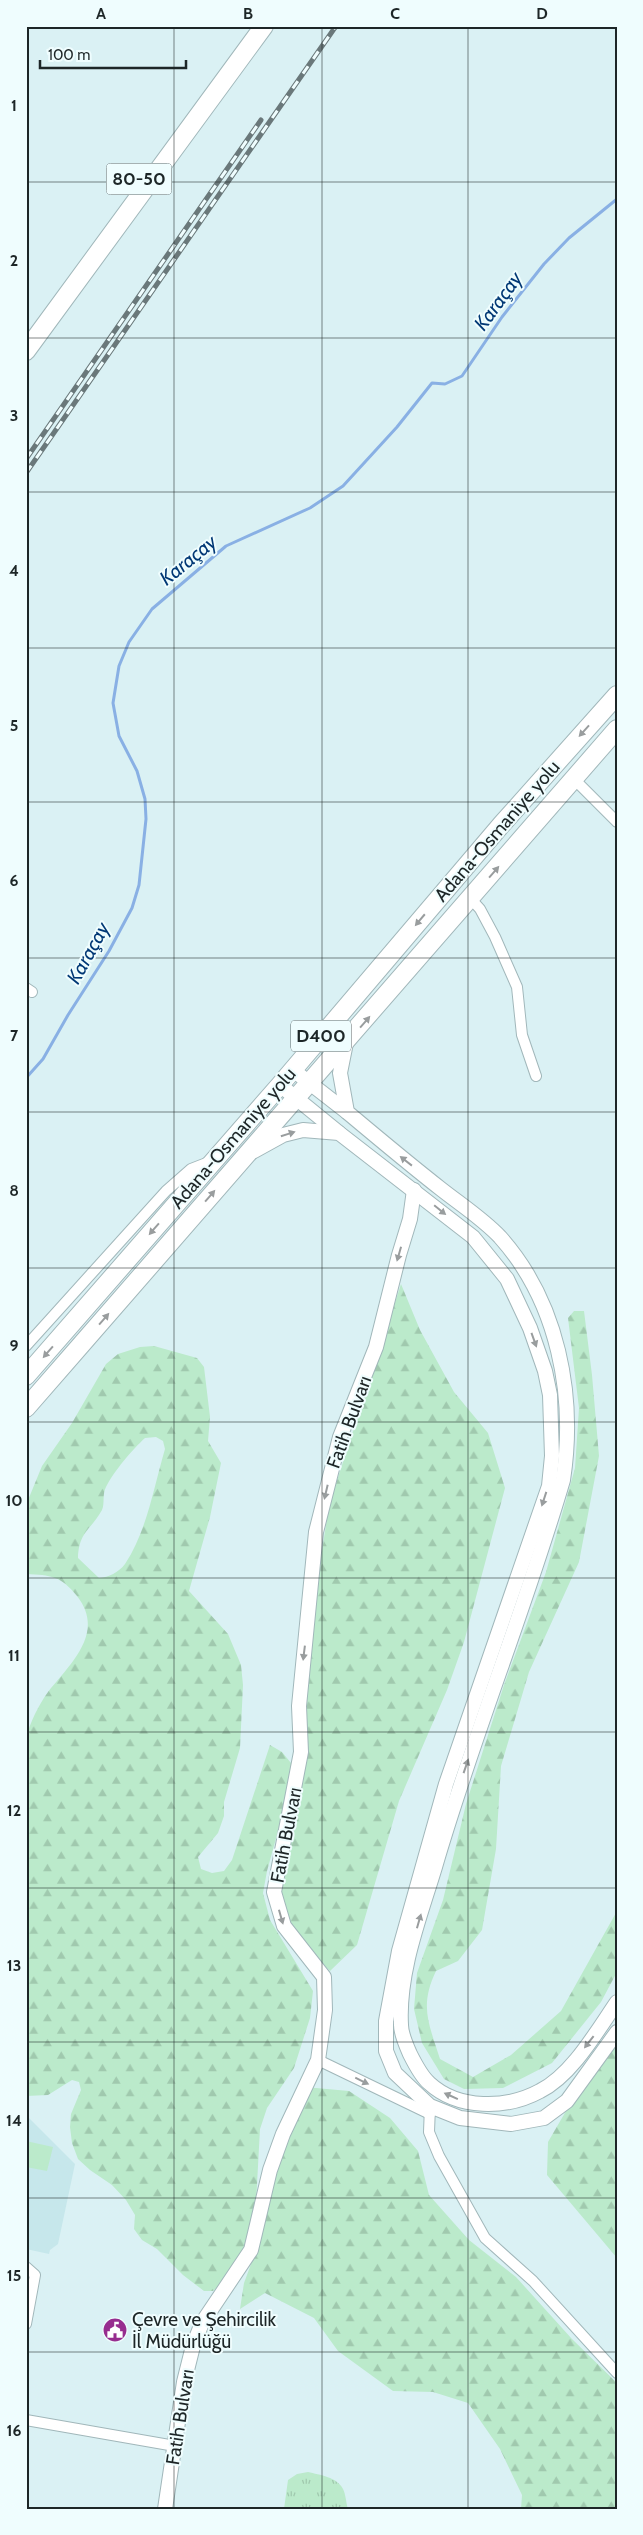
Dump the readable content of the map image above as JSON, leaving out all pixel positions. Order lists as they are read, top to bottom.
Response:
{
  "streets": {
    "highway": ["80-50", "Adana-Osmaniye yolu", "D400"],
    "street": ["Fatih Bulvarı"]
  },
  "water": ["Karaçay"],
  "places": {
    "public building": ["Çevre ve Şehircilik İl Müdürlüğü"]
  },
  "scale_bar": "100 m",
  "grid": {
    "columns": [
      "A",
      "B",
      "C",
      "D"
    ],
    "rows": [
      "1",
      "2",
      "3",
      "4",
      "5",
      "6",
      "7",
      "8",
      "9",
      "10",
      "11",
      "12",
      "13",
      "14",
      "15",
      "16"
    ]
  }
}
